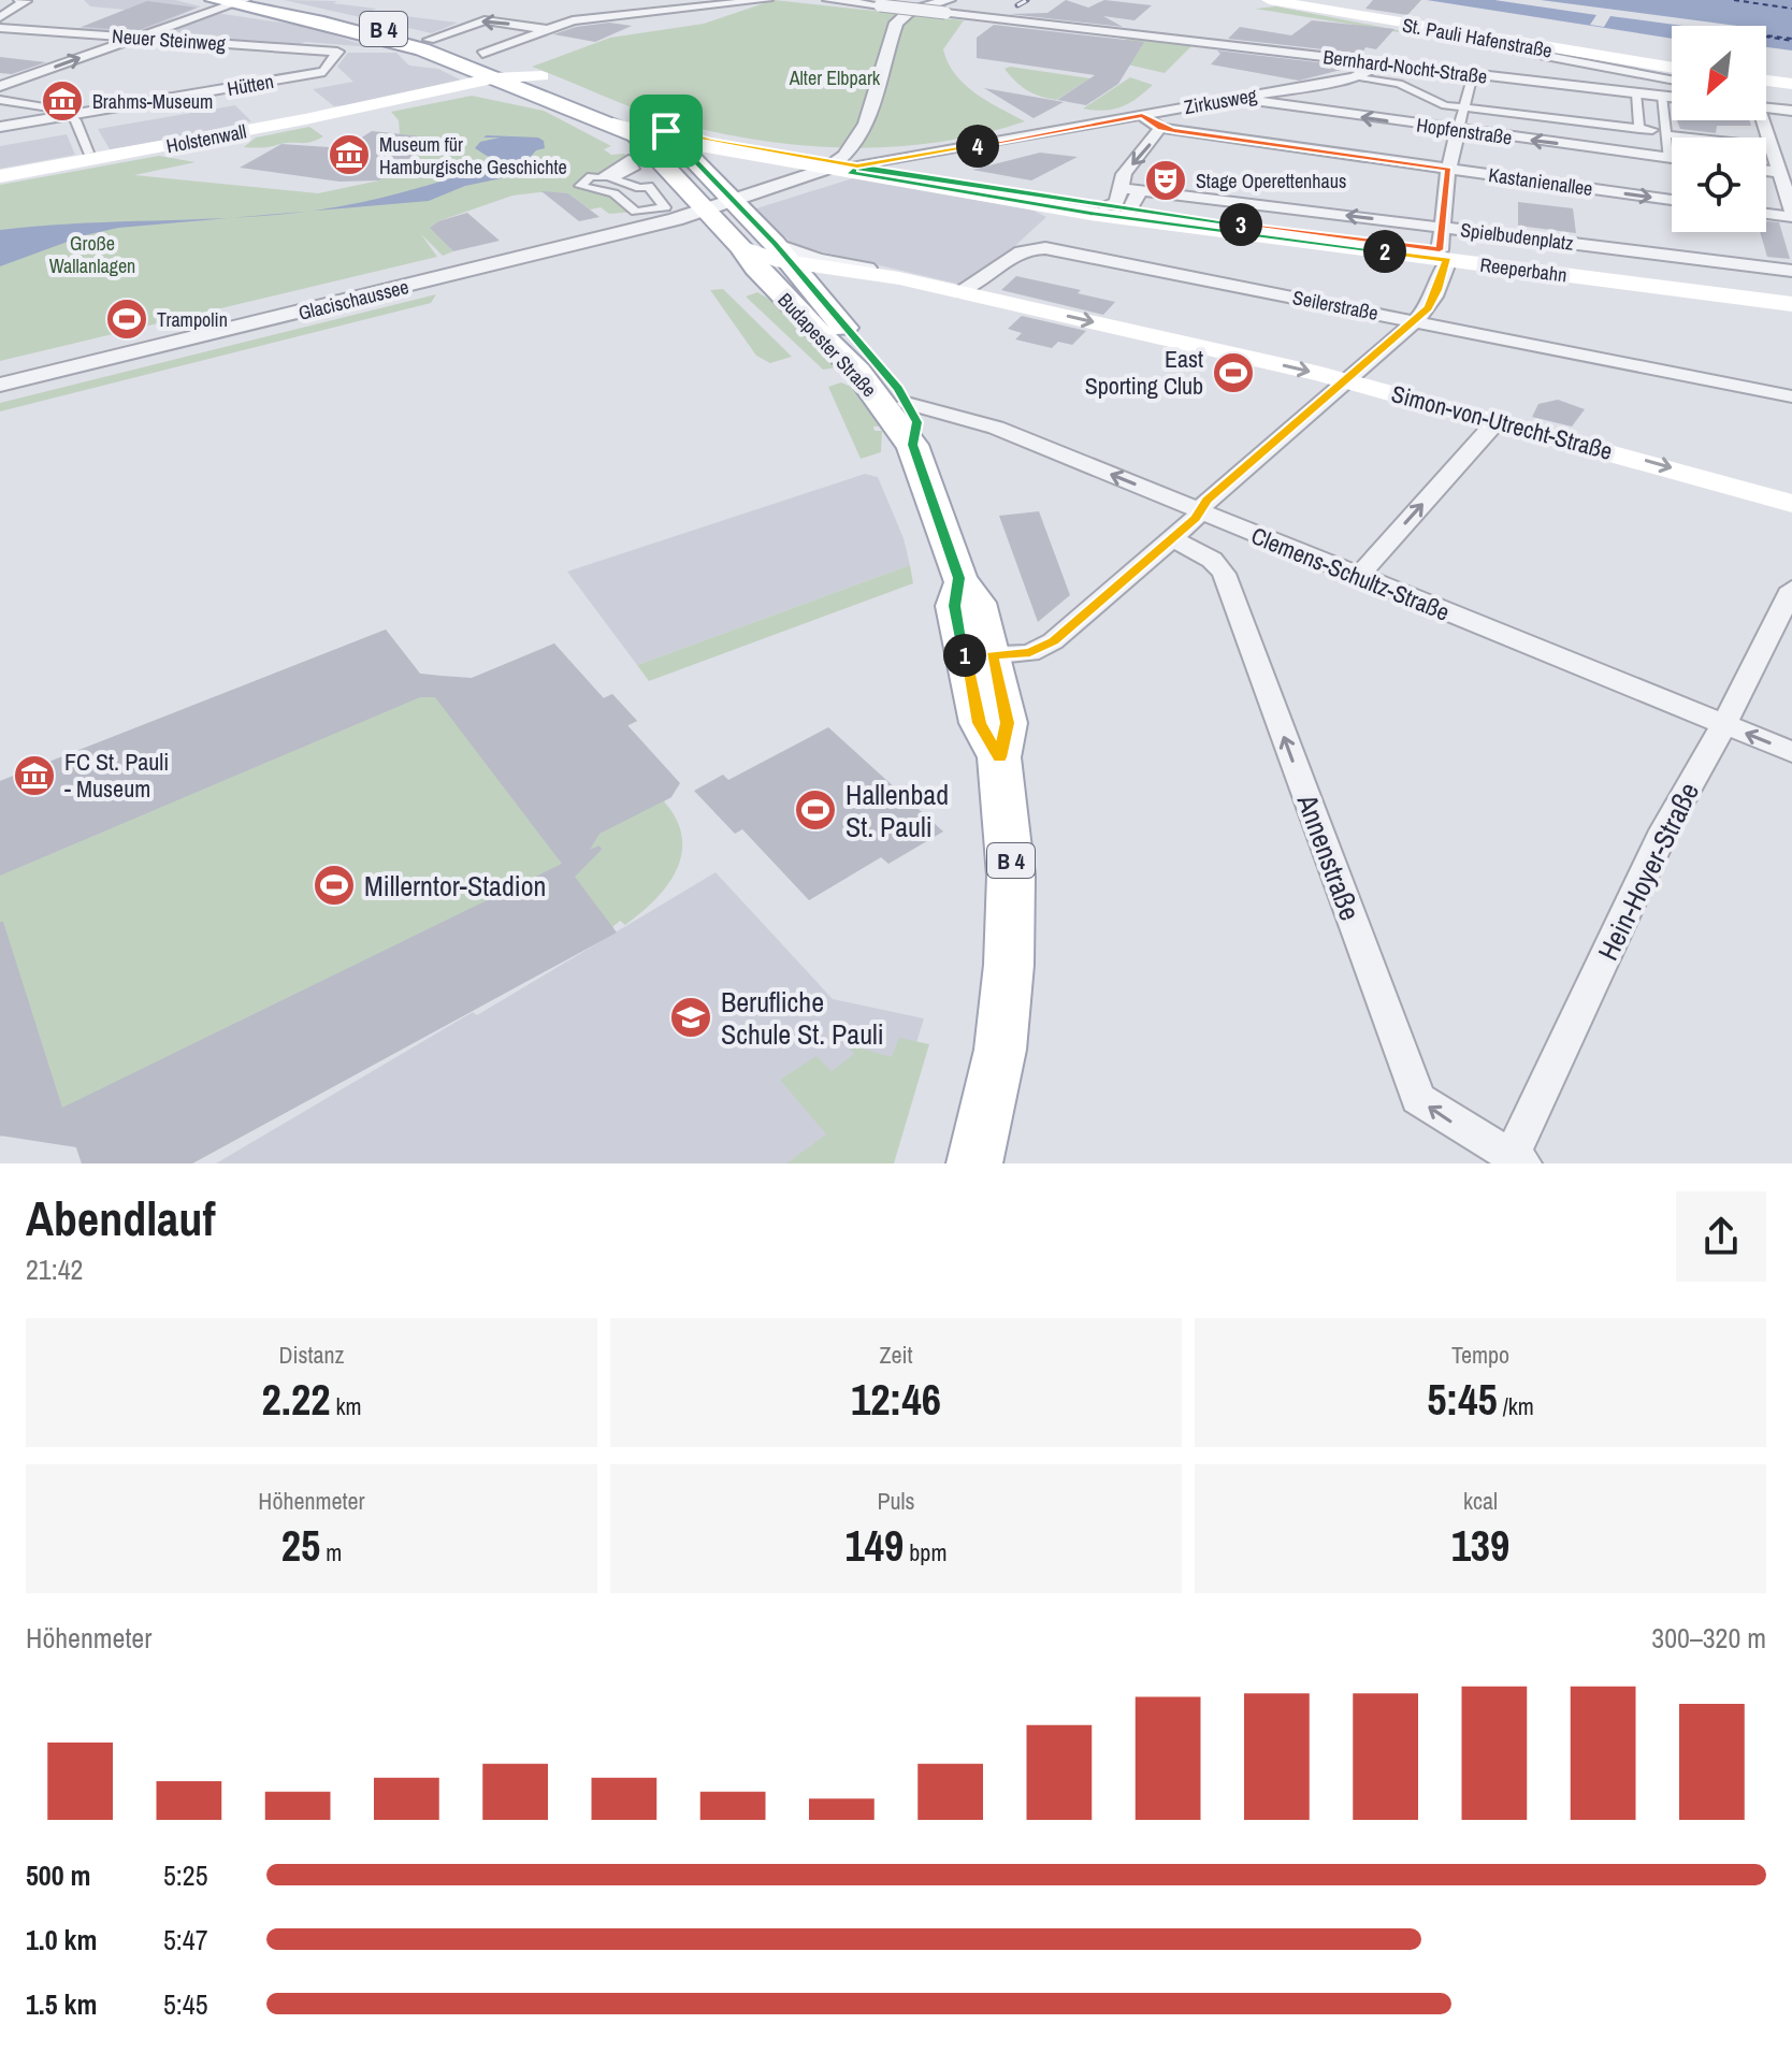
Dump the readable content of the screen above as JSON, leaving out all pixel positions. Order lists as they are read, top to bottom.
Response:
{
  "streets": {
    "main road": [
      "B 4",
      "St. Pauli Hafenstraße",
      "Holstenwall",
      "Reeperbahn",
      "Budapester Straße",
      "Simon-von-Utrecht-Straße"
    ],
    "street": [
      "Neuer Steinweg",
      "Bernhard-Nocht-Straße",
      "Hütten",
      "Zirkusweg",
      "Hopfenstraße",
      "Kastanienallee",
      "Spielbudenplatz",
      "Glacischaussee",
      "Seilerstraße",
      "Clemens-Schultz-Straße",
      "Annenstraße",
      "Hein-Hoyer-Straße"
    ]
  },
  "crossings": [
    ["B 4", "Holstenwall"],
    ["B 4", "Glacischaussee"],
    ["B 4", "Budapester Straße"],
    ["Neuer Steinweg", "Hütten"],
    ["Bernhard-Nocht-Straße", "Zirkusweg"],
    ["Zirkusweg", "Hopfenstraße"],
    ["Zirkusweg", "Kastanienallee"],
    ["Zirkusweg", "Reeperbahn"],
    ["Zirkusweg", "Glacischaussee"],
    ["Spielbudenplatz", "Reeperbahn"],
    ["Reeperbahn", "Glacischaussee"],
    ["Glacischaussee", "Budapester Straße"],
    ["Budapester Straße", "Simon-von-Utrecht-Straße"],
    ["Budapester Straße", "Clemens-Schultz-Straße"],
    ["Clemens-Schultz-Straße", "Hein-Hoyer-Straße"],
    ["Annenstraße", "Hein-Hoyer-Straße"]
  ],
  "one_way": ["Simon-von-Utrecht-Straße", "Clemens-Schultz-Straße", "Annenstraße"],
  "parks": ["Alter Elbpark", "Große Wallanlagen"],
  "places": {
    "museum": ["Brahms-Museum", "Museum für Hamburgische Geschichte", "FC St. Pauli - Museum"],
    "theatre": ["Stage Operettenhaus"],
    "sports": [
      "Trampolin",
      "East Sporting Club",
      "Hallenbad St. Pauli",
      "Millerntor-Stadion"
    ],
    "school or university": ["Berufliche Schule St. Pauli"]
  },
  "north": "bottom left",
  "page": {
    "pins": [
      "4",
      "3",
      "2",
      "1"
    ],
    "heading": ["Abendlauf", "21:42"],
    "stats": [
      ["Distanz", "2.22 km"],
      ["Zeit", "12:46"],
      ["Tempo", "5:45 /km"],
      ["Höhenmeter", "25 m"],
      ["Puls", "149 bpm"],
      ["kcal", "139"]
    ],
    "chart": ["Höhenmeter", "300–320 m"],
    "list": [
      {
        "name": "500 m",
        "note": "5:25"
      },
      {
        "name": "1.0 km",
        "note": "5:47"
      },
      {
        "name": "1.5 km",
        "note": "5:45"
      }
    ]
  }
}
